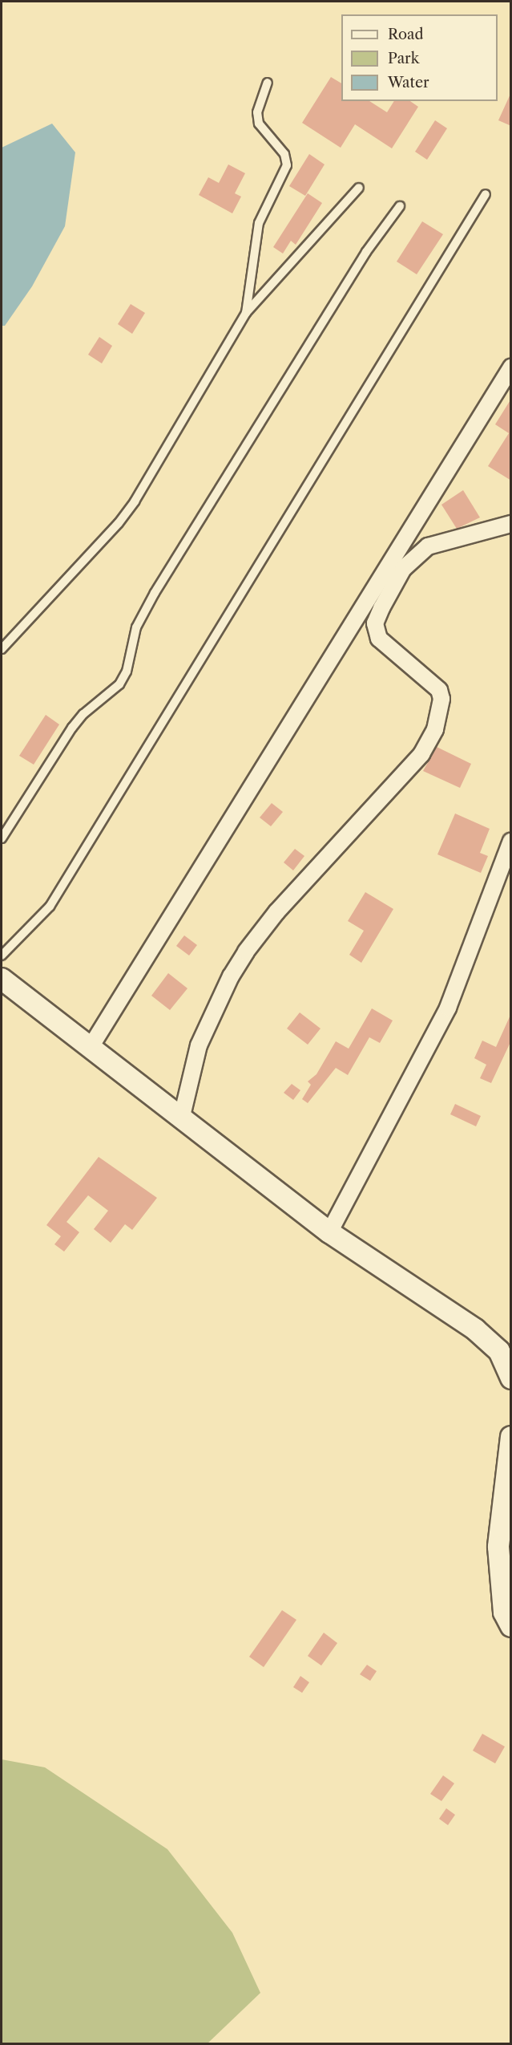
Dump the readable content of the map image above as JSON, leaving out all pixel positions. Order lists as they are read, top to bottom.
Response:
{
  "legend": ["Road", "Park", "Water"]
}
